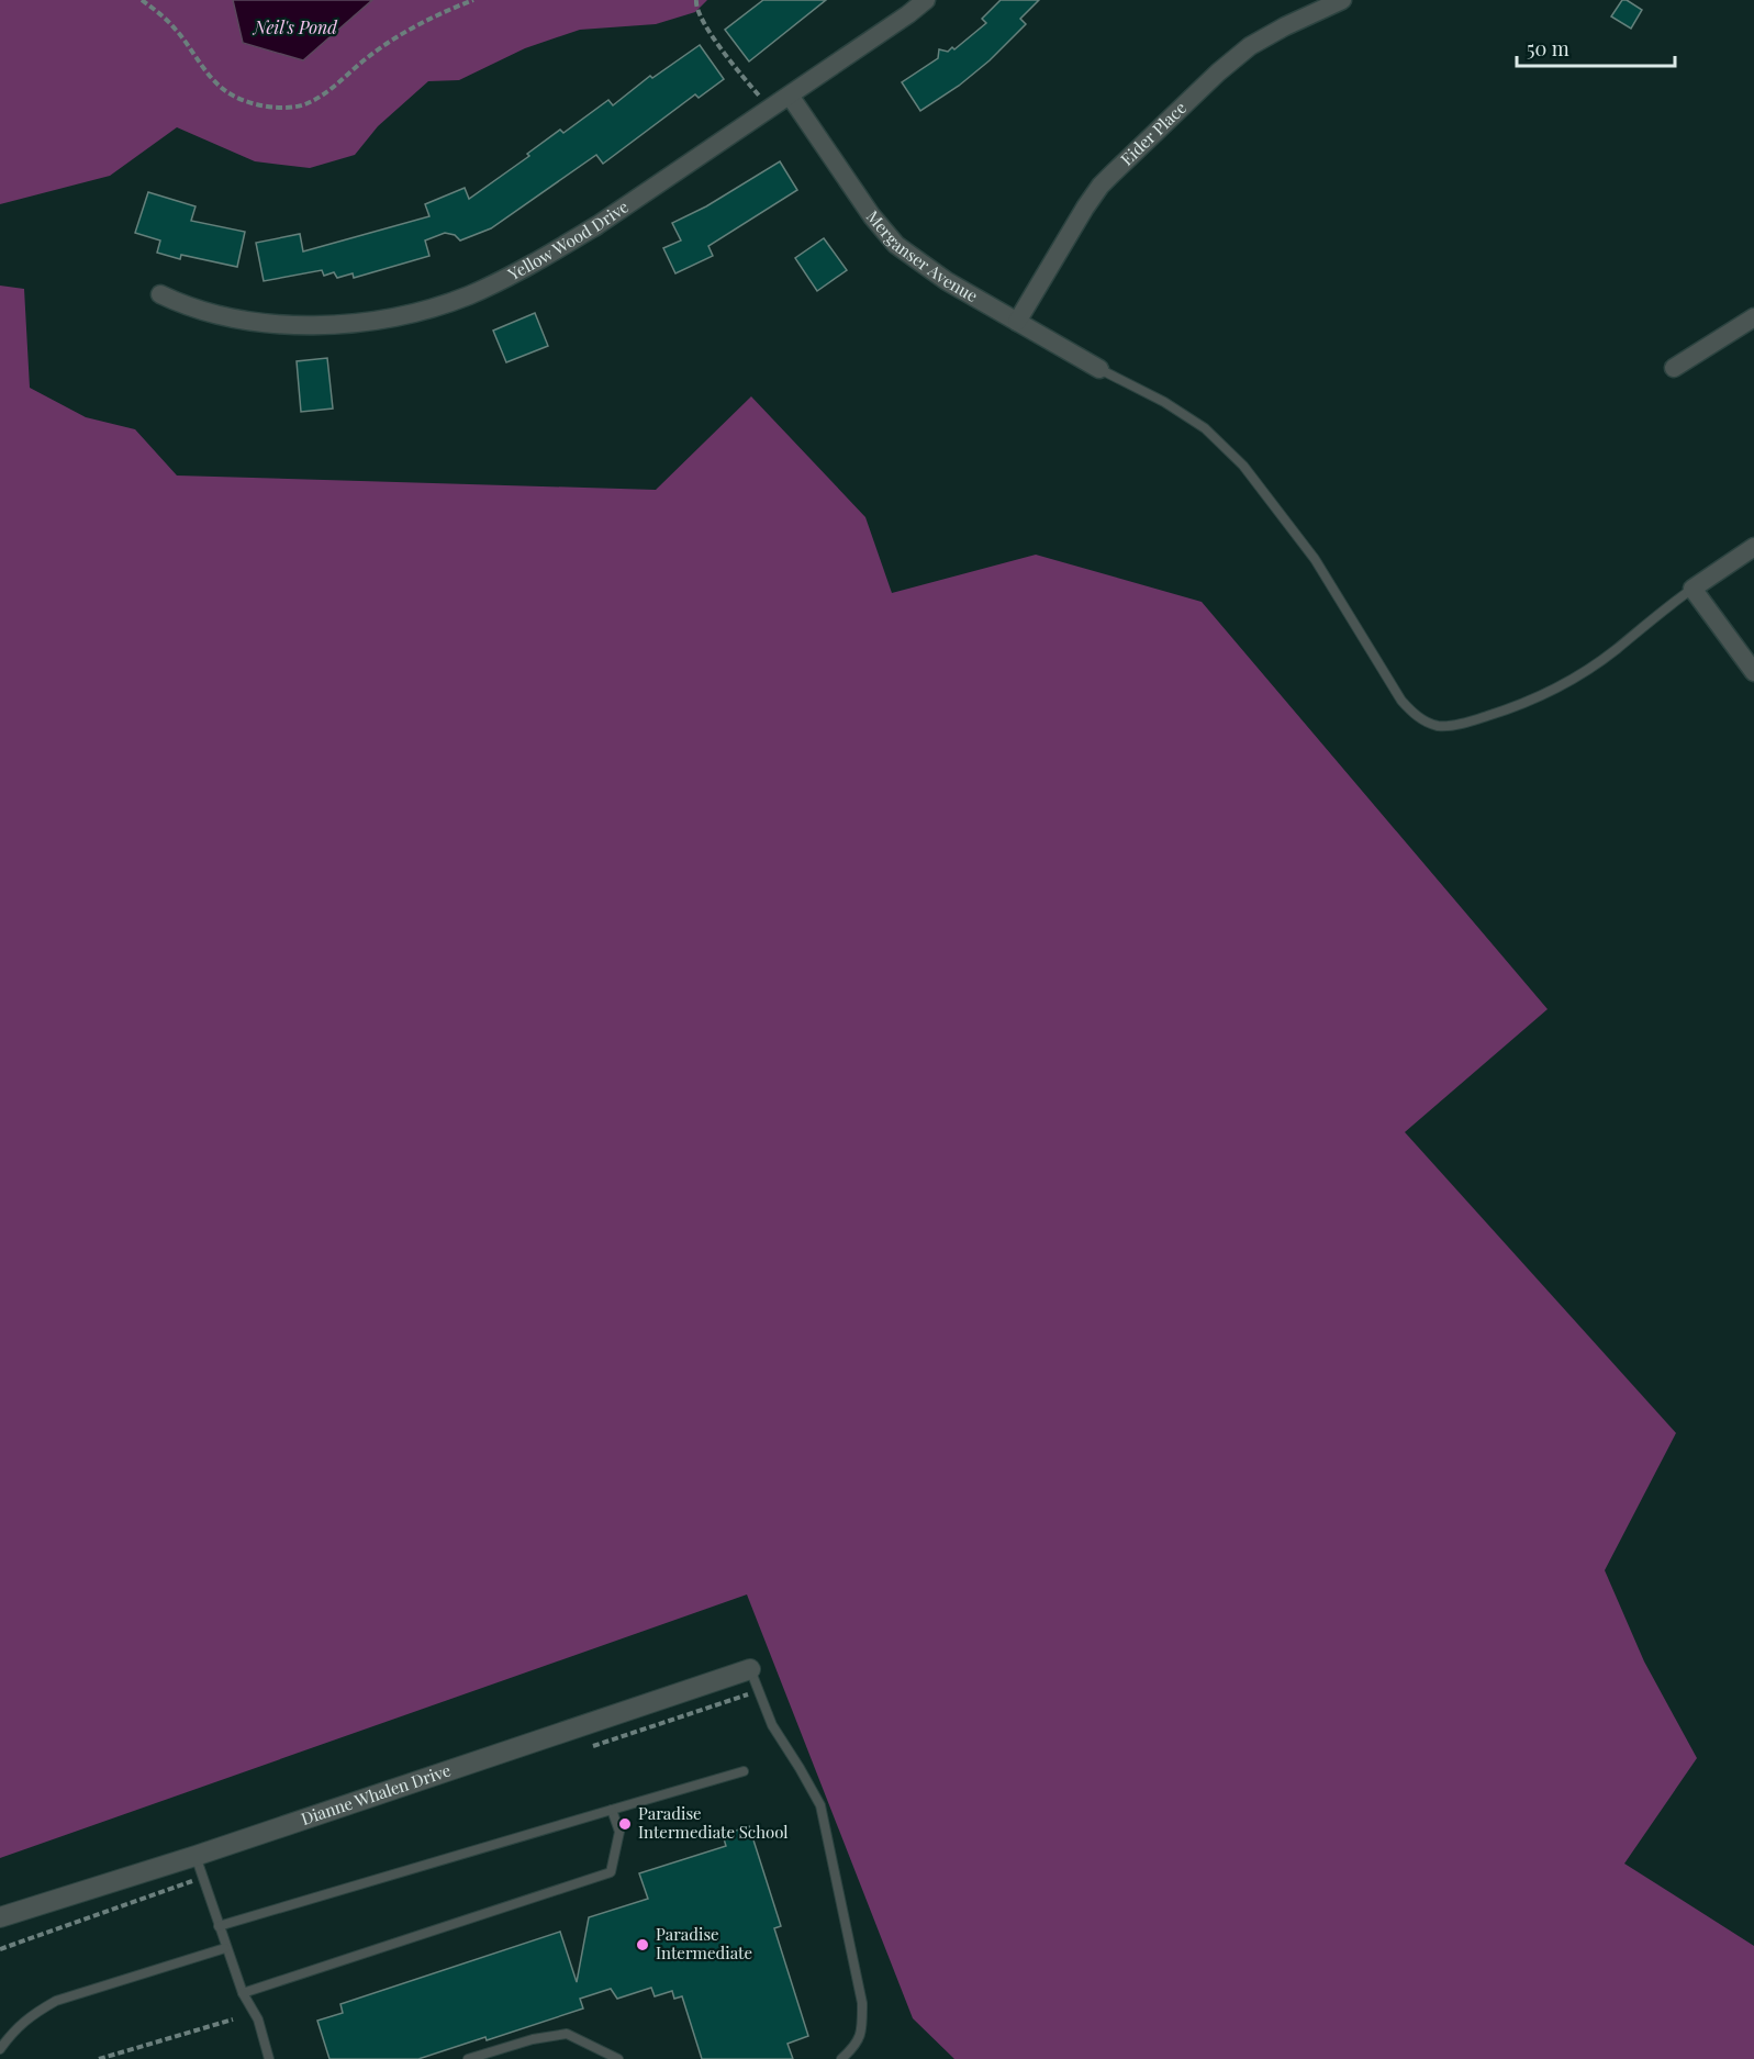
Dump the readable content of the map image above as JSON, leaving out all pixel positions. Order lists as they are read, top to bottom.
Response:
{
  "streets": {
    "street": [
      "Eider Place",
      "Yellow Wood Drive",
      "Merganser Avenue",
      "Dianne Whalen Drive"
    ]
  },
  "crossings": [
    ["Eider Place", "Merganser Avenue"],
    ["Yellow Wood Drive", "Merganser Avenue"]
  ],
  "water": ["Neil's Pond"],
  "places": ["Paradise Intermediate School", "Paradise Intermediate"],
  "scale_bar": "50 m"
}
